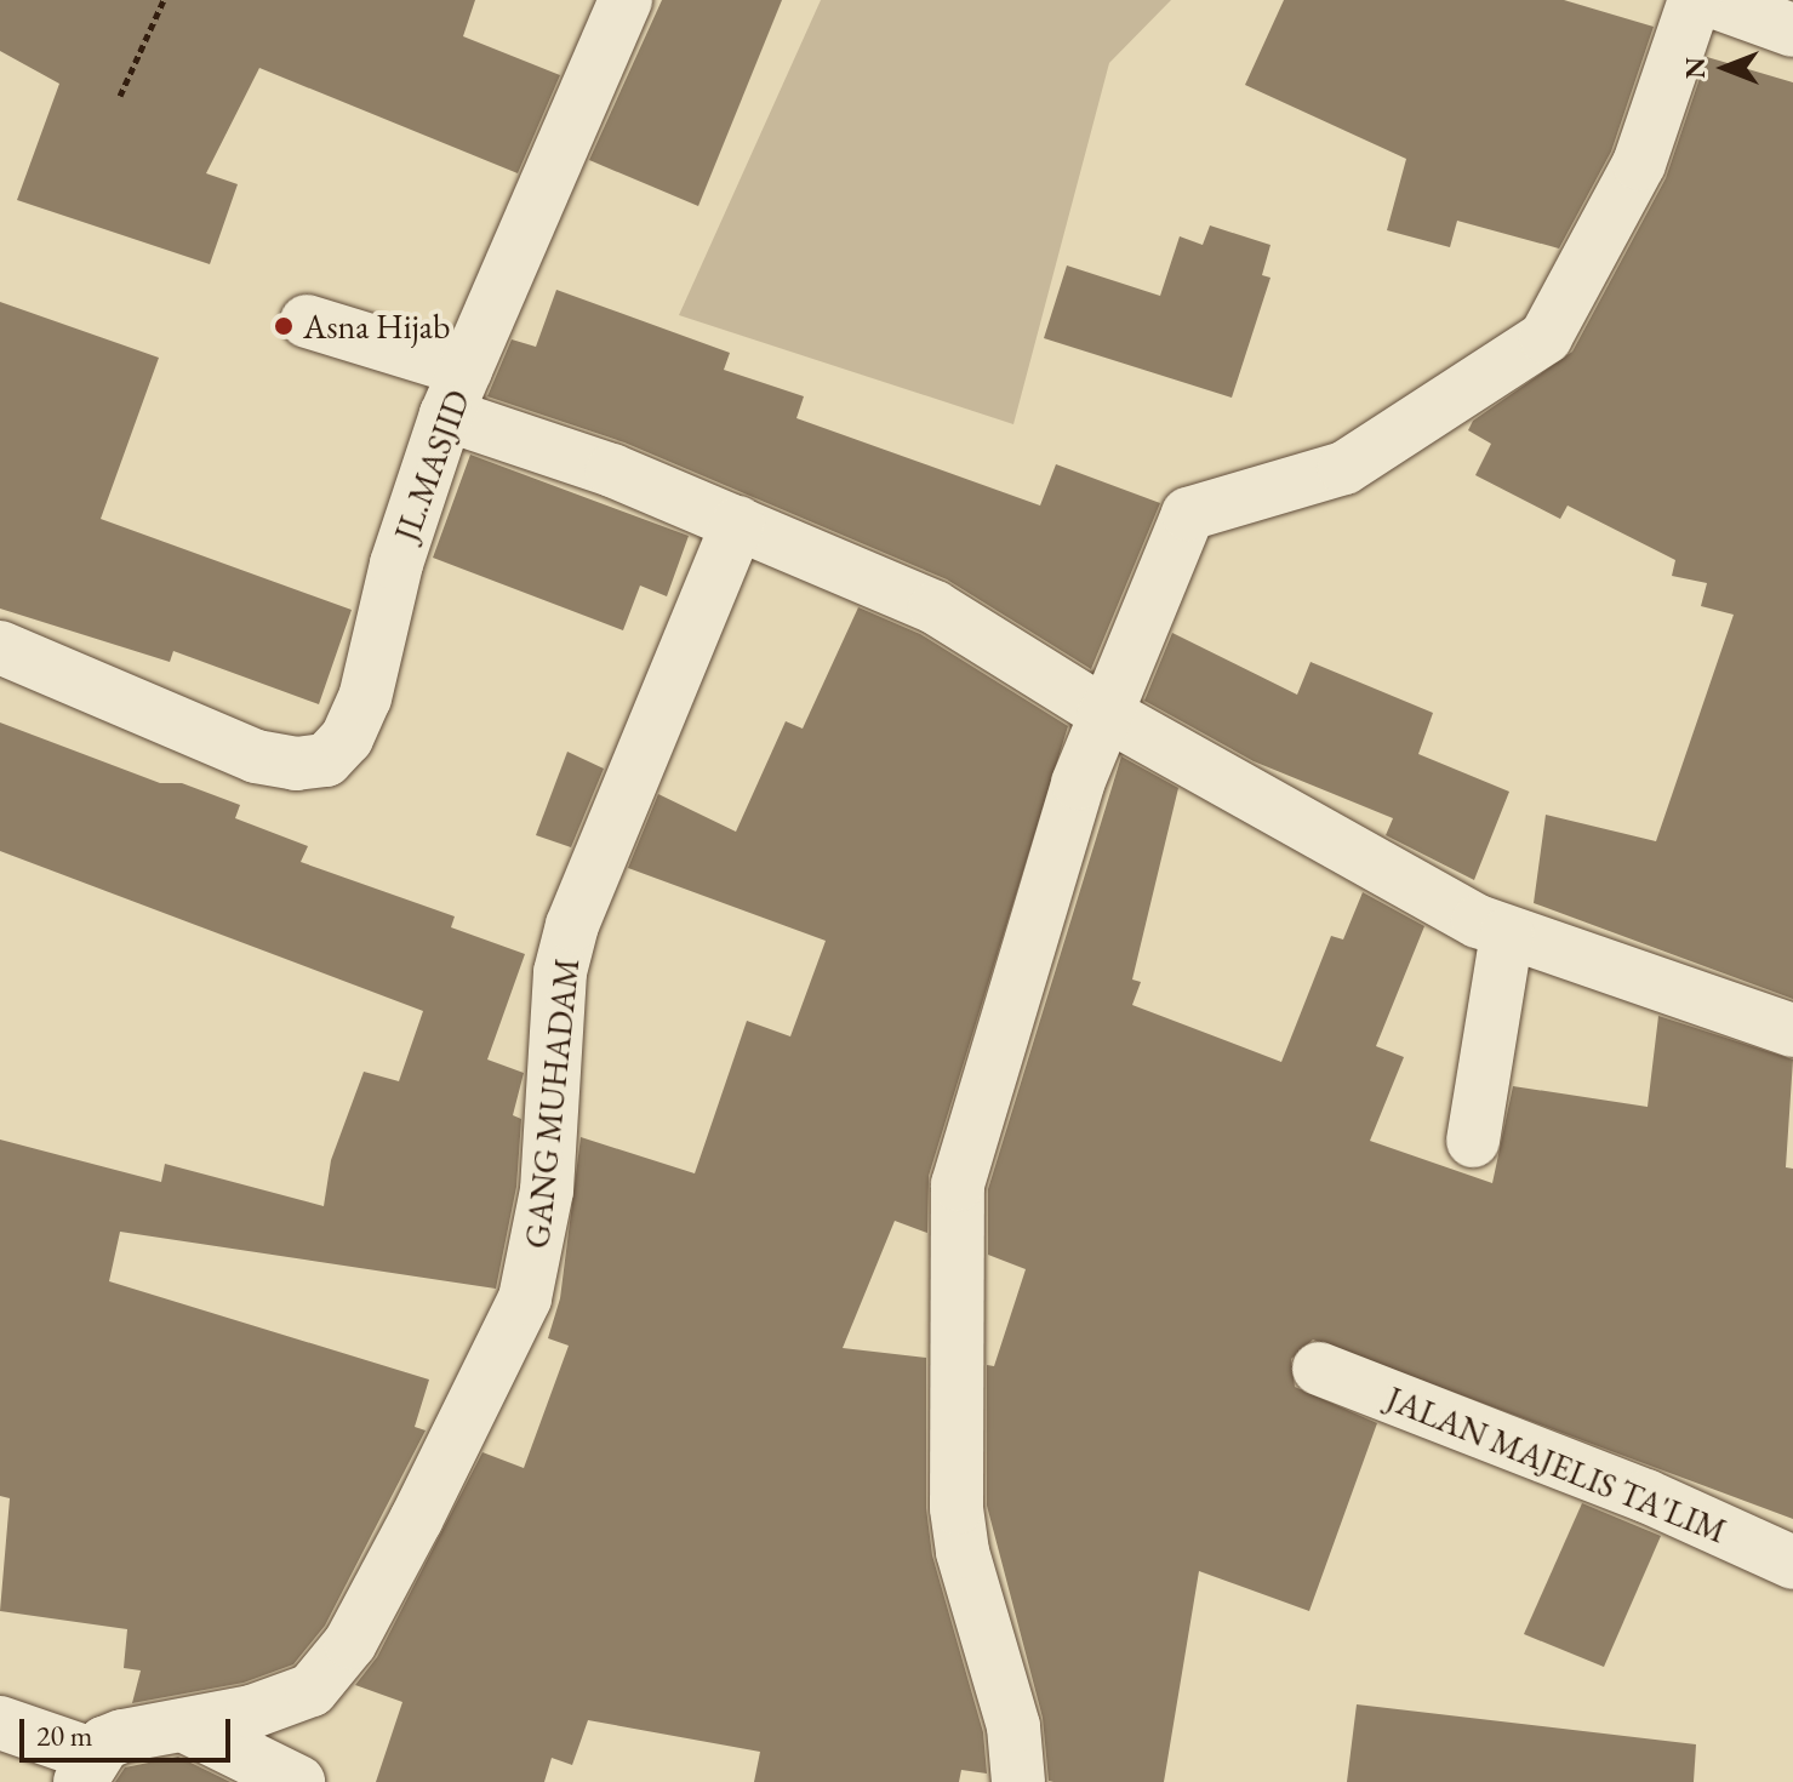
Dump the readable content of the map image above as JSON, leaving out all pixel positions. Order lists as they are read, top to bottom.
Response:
{
  "streets": {
    "street": ["JL.MASJID", "GANG MUHADAM", "JALAN MAJELIS TA'LIM"]
  },
  "places": ["Asna Hijab"],
  "scale_bar": "20 m",
  "north": "left"
}
